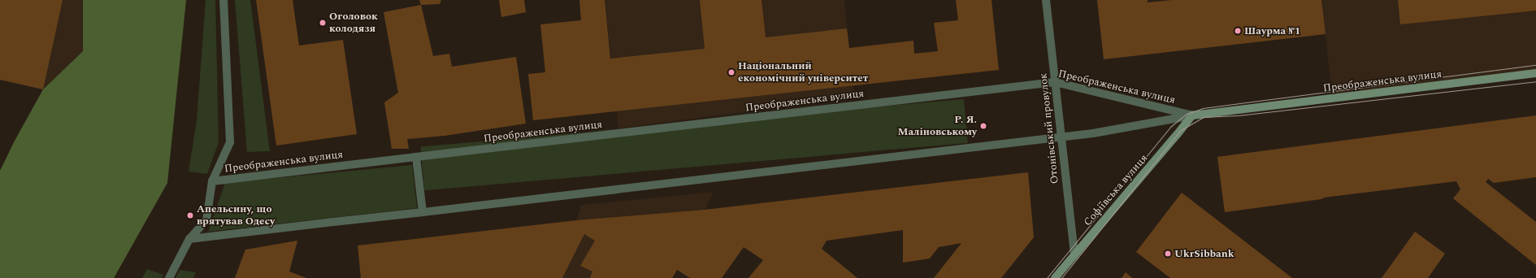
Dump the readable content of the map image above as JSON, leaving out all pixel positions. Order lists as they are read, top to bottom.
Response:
{
  "streets": {
    "main road": ["Преображенська вулиця", "Софіївська вулиця"],
    "street": ["Отонівський провулок"]
  },
  "crossings": [
    ["Преображенська вулиця", "Отонівський провулок"],
    ["Преображенська вулиця", "Софіївська вулиця"],
    ["Отонівський провулок", "Софіївська вулиця"]
  ],
  "places": [
    "Оголовок колодязя",
    "Шаурма №1",
    "Національний економічний університет",
    "Р. Я. Маліновському",
    "Апельсину, що врятував Одесу",
    "UkrSibbank"
  ]
}
